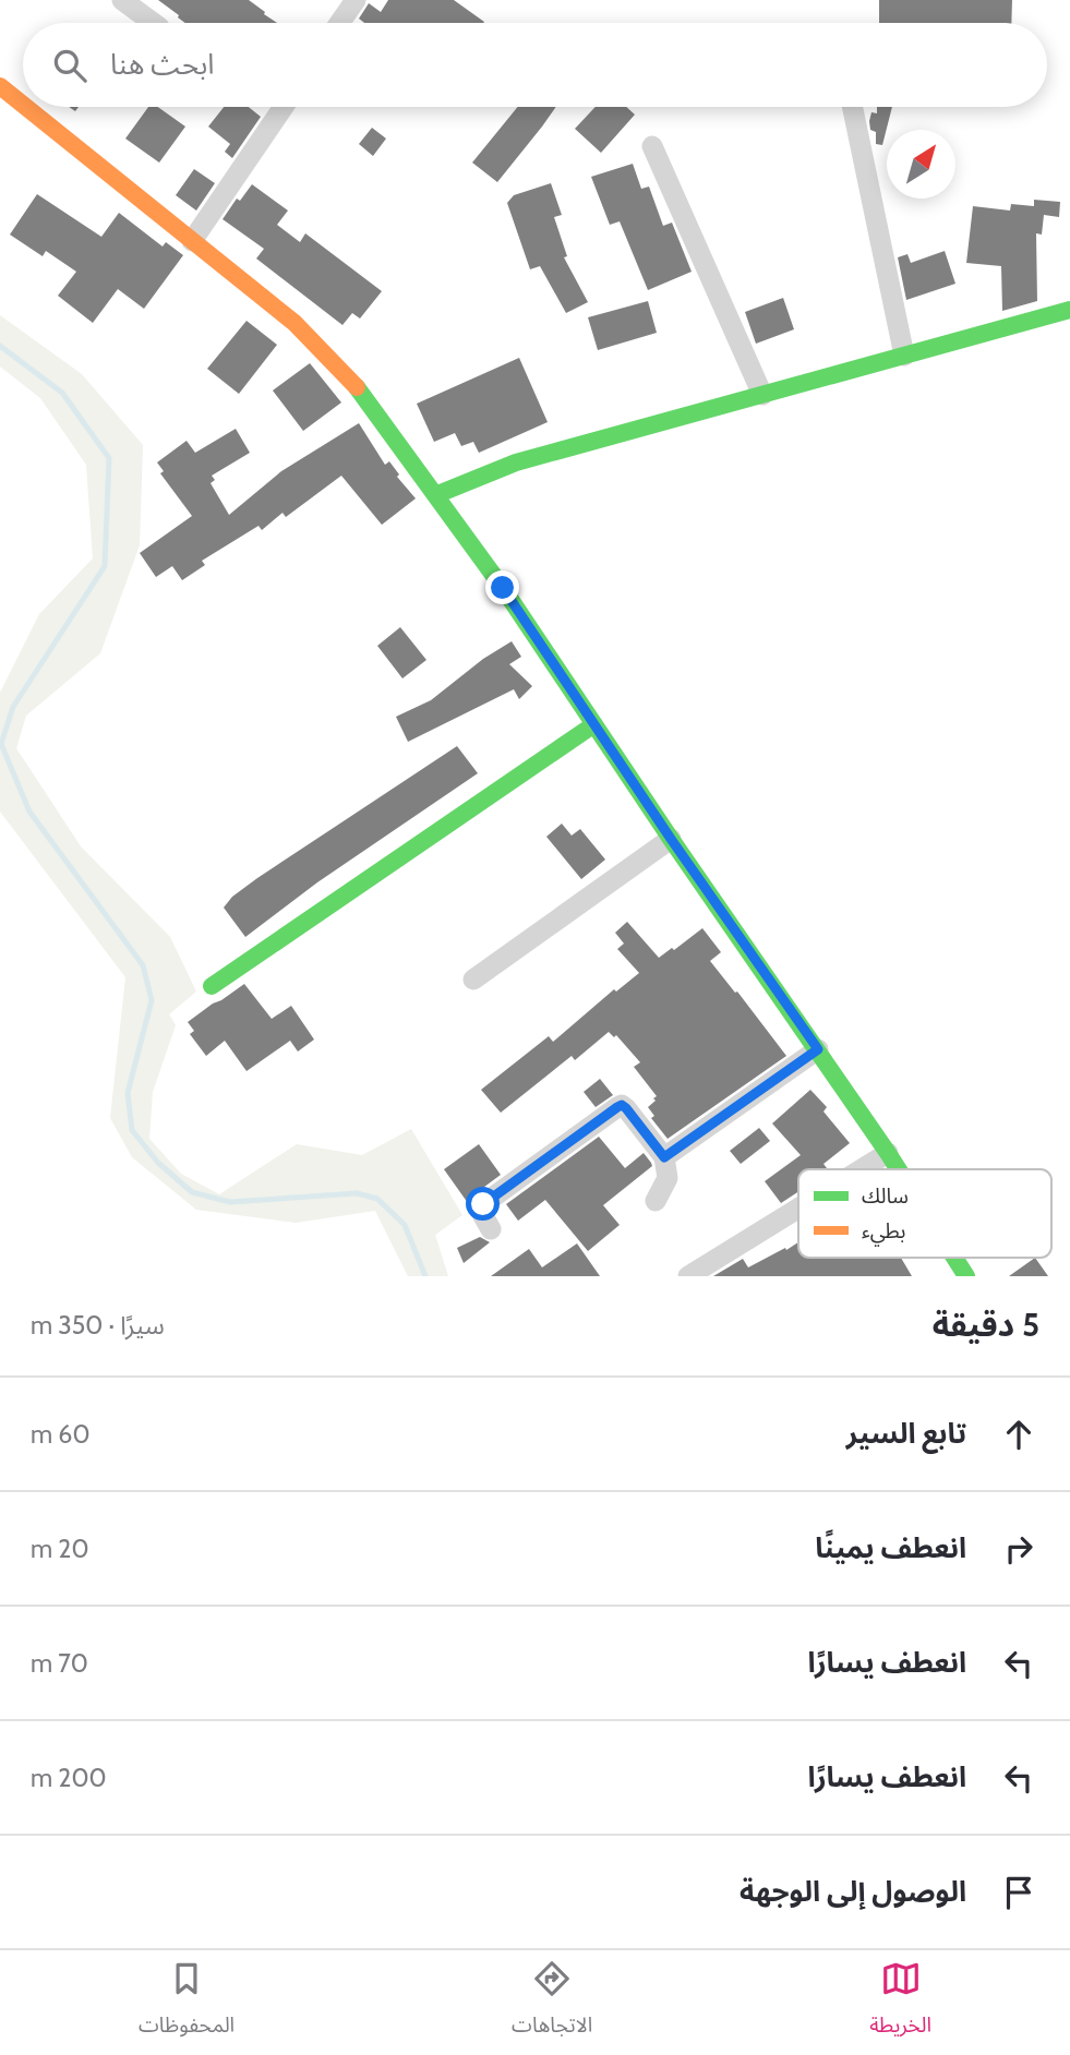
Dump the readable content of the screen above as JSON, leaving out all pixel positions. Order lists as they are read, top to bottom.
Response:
{
  "legend": ["سالك", "بطيء"],
  "north": "top right",
  "page": {
    "search": "ابحث هنا",
    "heading": ["5 دقيقة", "سيرًا · 350 m"],
    "list": [
      ["تابع السير", "60 m"],
      ["انعطف يمينًا", "20 m"],
      ["انعطف يسارًا", "70 m"],
      ["انعطف يسارًا", "200 m"],
      "الوصول إلى الوجهة"
    ],
    "nav": ["الخريطة", "الاتجاهات", "المحفوظات"]
  }
}
